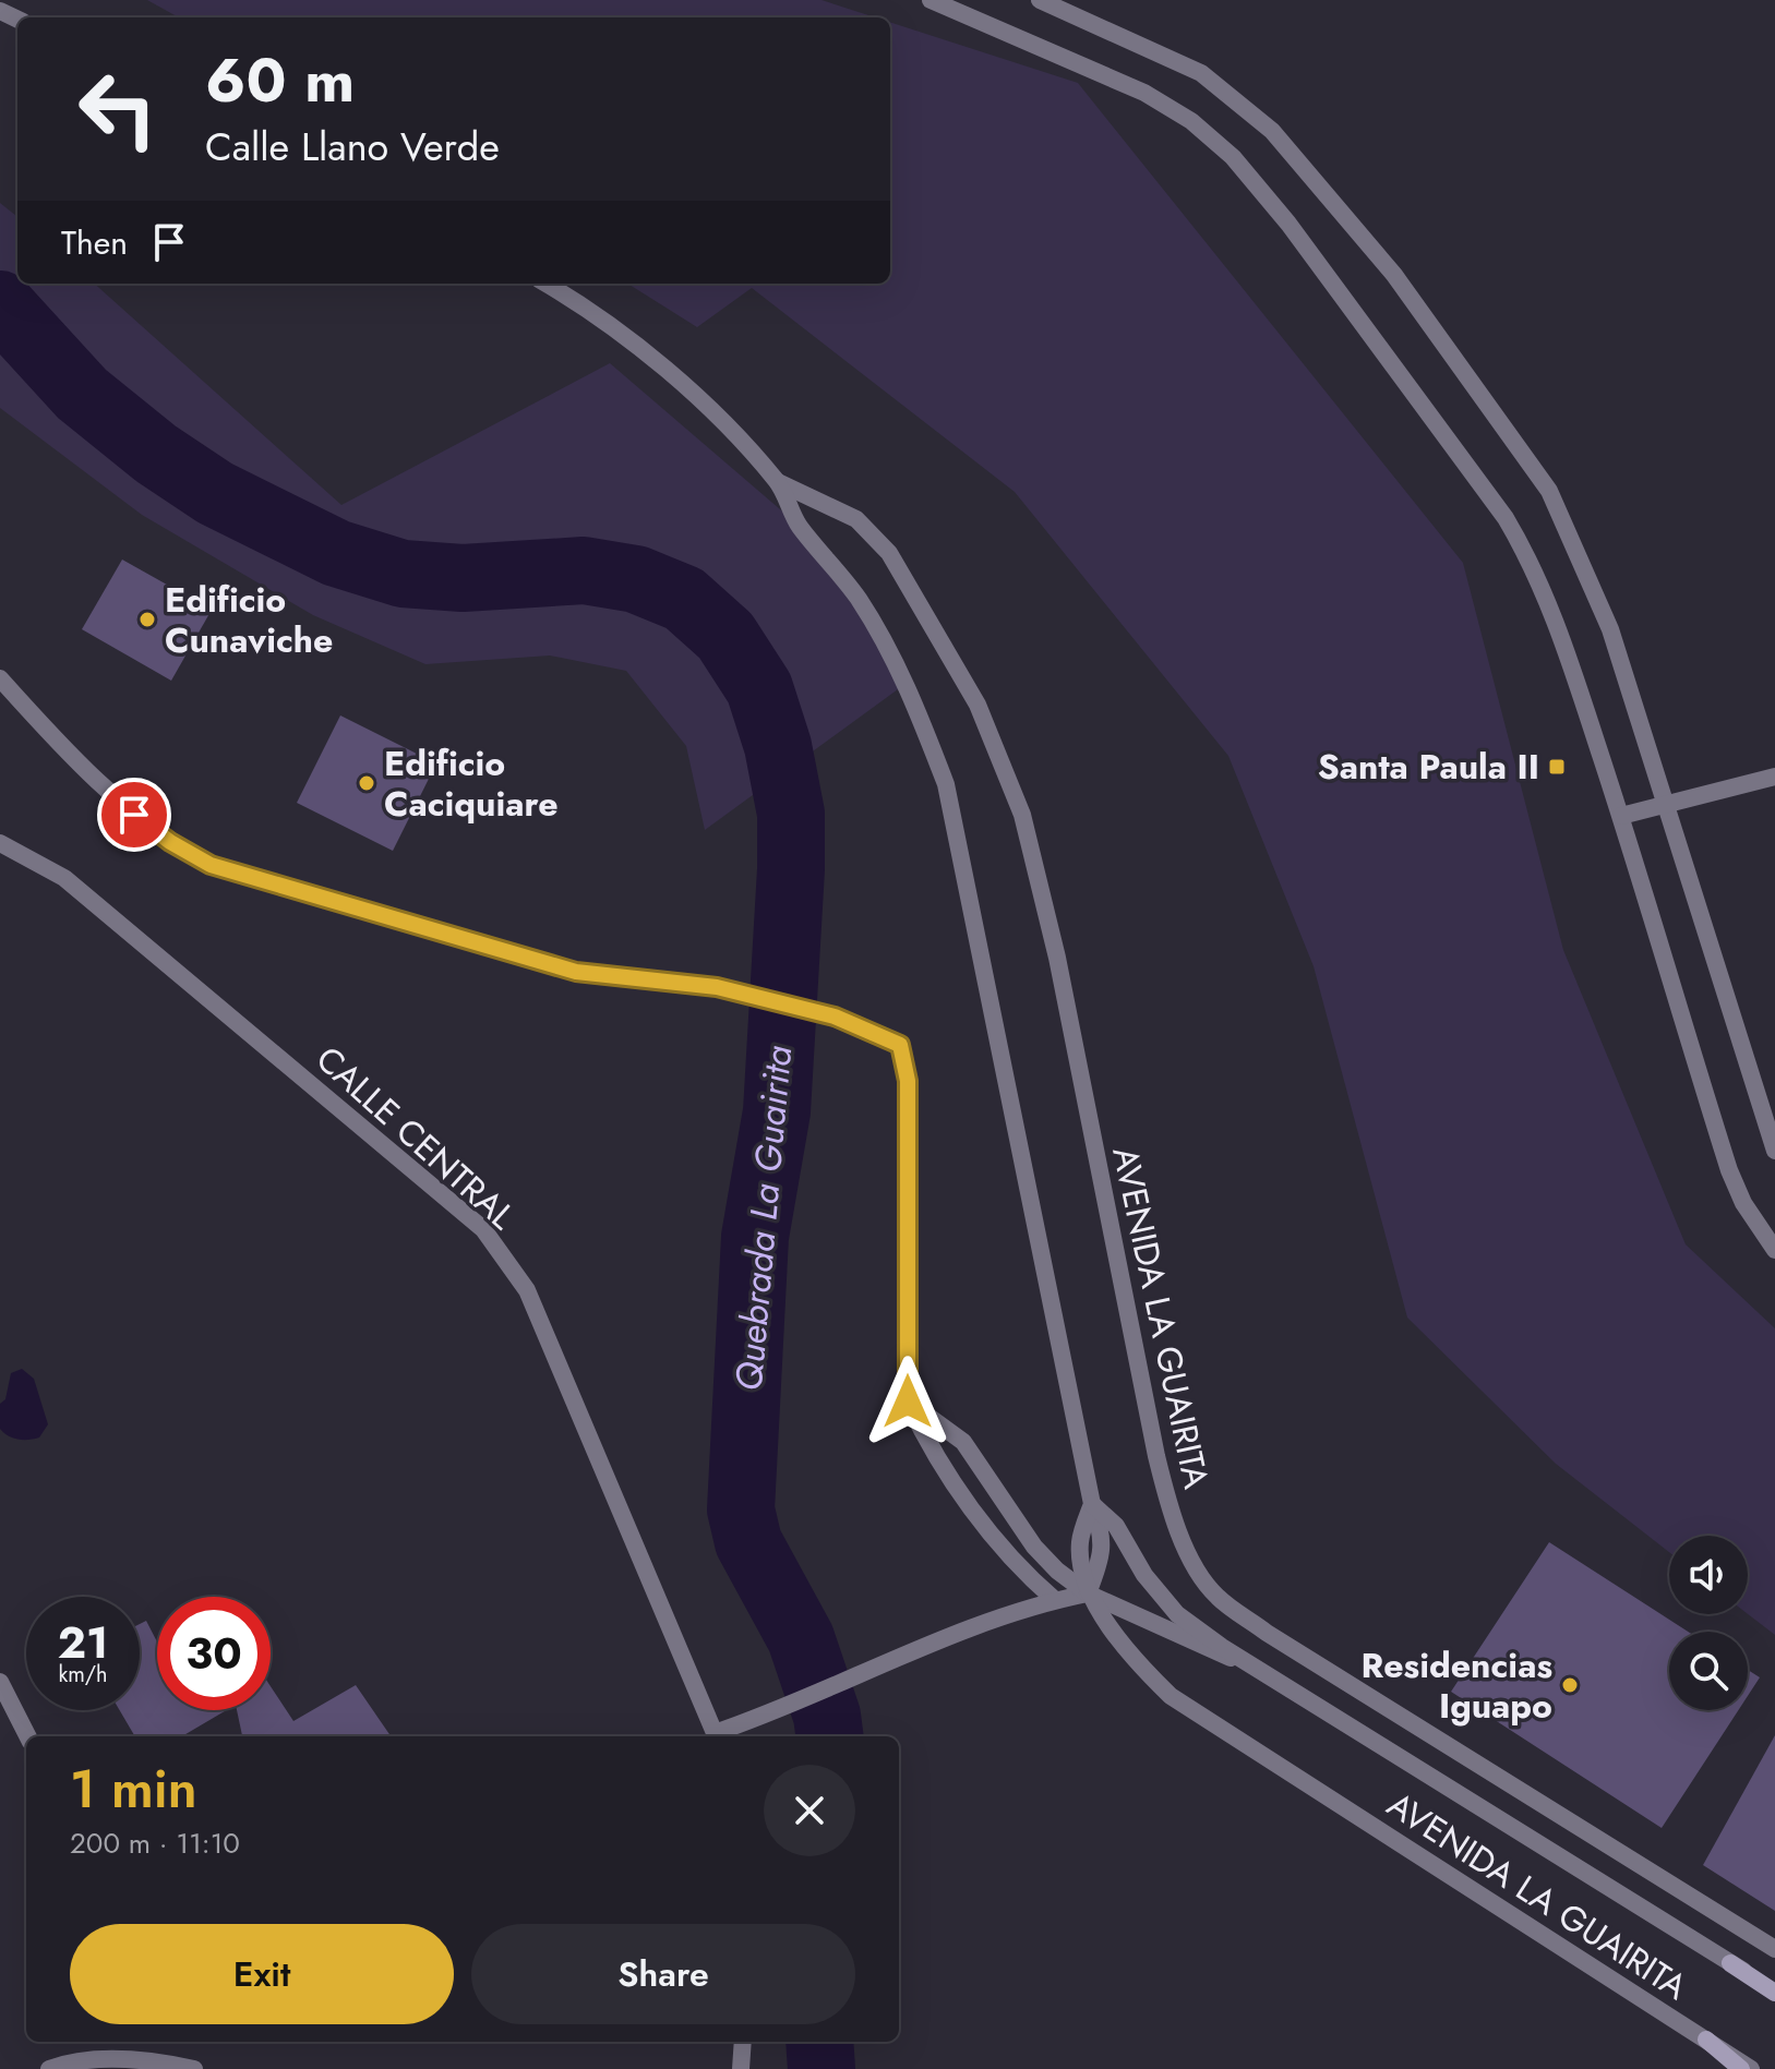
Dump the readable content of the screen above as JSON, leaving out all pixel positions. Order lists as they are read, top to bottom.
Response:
{
  "streets": {
    "street": ["CALLE CENTRAL", "AVENIDA LA GUAIRITA"]
  },
  "crossings": [
    ["CALLE CENTRAL", "AVENIDA LA GUAIRITA"]
  ],
  "water": ["Quebrada La Guairita"],
  "places": {
    "other": ["Edificio Cunaviche", "Edificio Caciquiare", "Residencias Iguapo"],
    "transit": ["Santa Paula II"]
  },
  "page": {
    "turn": ["60 m", "Calle Llano Verde"],
    "then": "Then",
    "speed": "21 km/h",
    "limit": "30",
    "heading": ["1 min", "200 m · 11:10"],
    "buttons": ["Exit", "Share"]
  }
}
